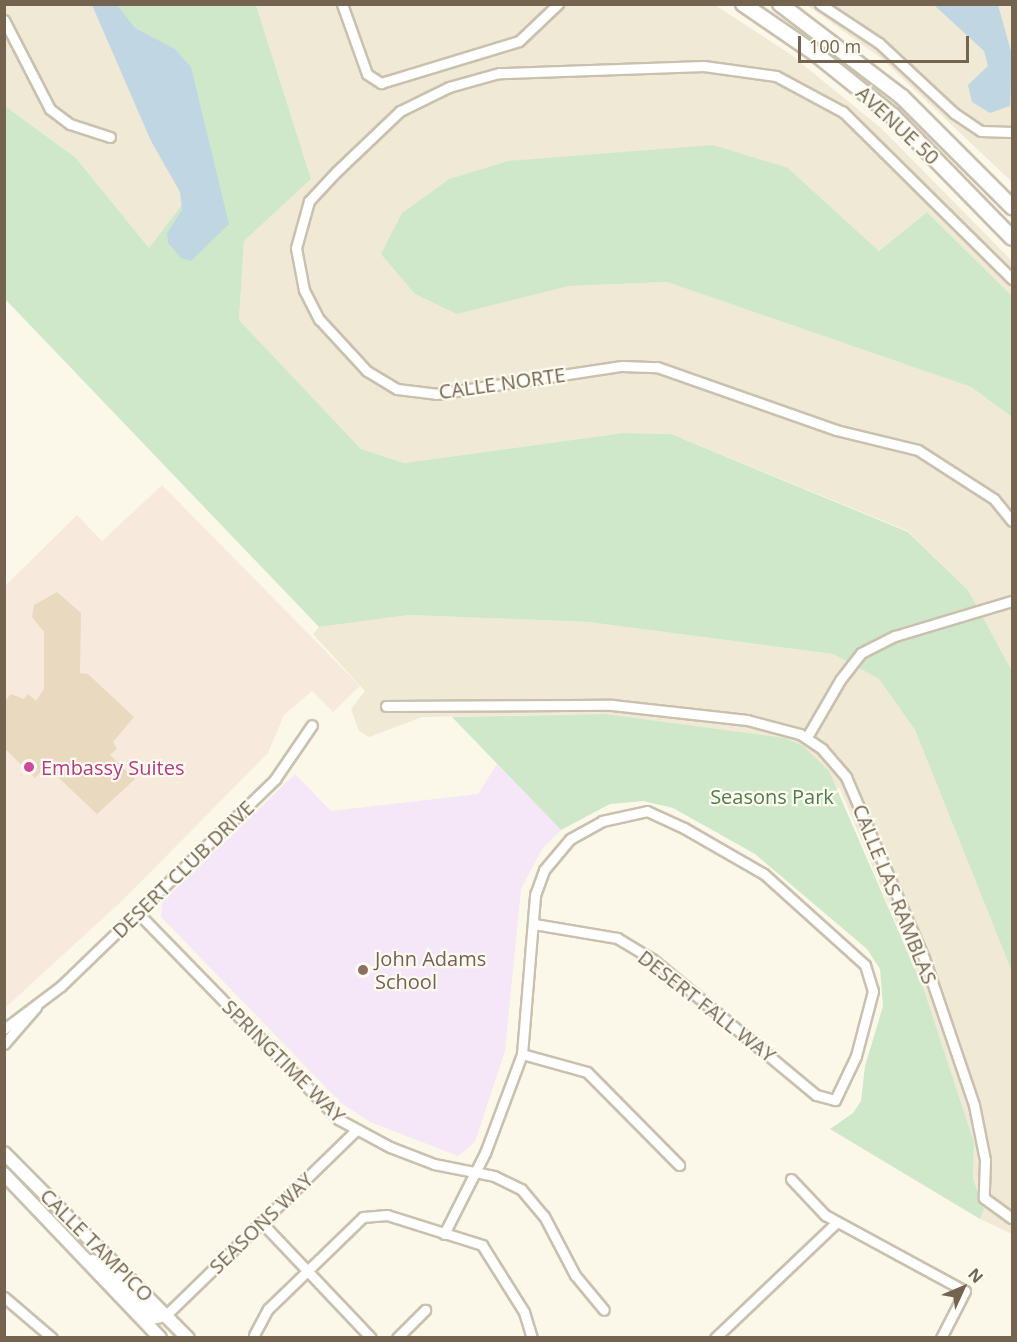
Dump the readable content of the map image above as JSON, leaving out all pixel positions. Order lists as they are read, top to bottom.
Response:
{
  "streets": {
    "main road": ["AVENUE 50"],
    "street": [
      "CALLE NORTE",
      "DESERT CLUB DRIVE",
      "CALLE LAS RAMBLAS",
      "DESERT FALL WAY",
      "SPRINGTIME WAY",
      "SEASONS WAY",
      "CALLE TAMPICO"
    ]
  },
  "crossings": [
    ["DESERT CLUB DRIVE", "SPRINGTIME WAY"],
    ["SPRINGTIME WAY", "SEASONS WAY"],
    ["SEASONS WAY", "CALLE TAMPICO"]
  ],
  "parks": ["Seasons Park"],
  "places": ["Embassy Suites", "John Adams School"],
  "scale_bar": "100 m",
  "north": "top right"
}
